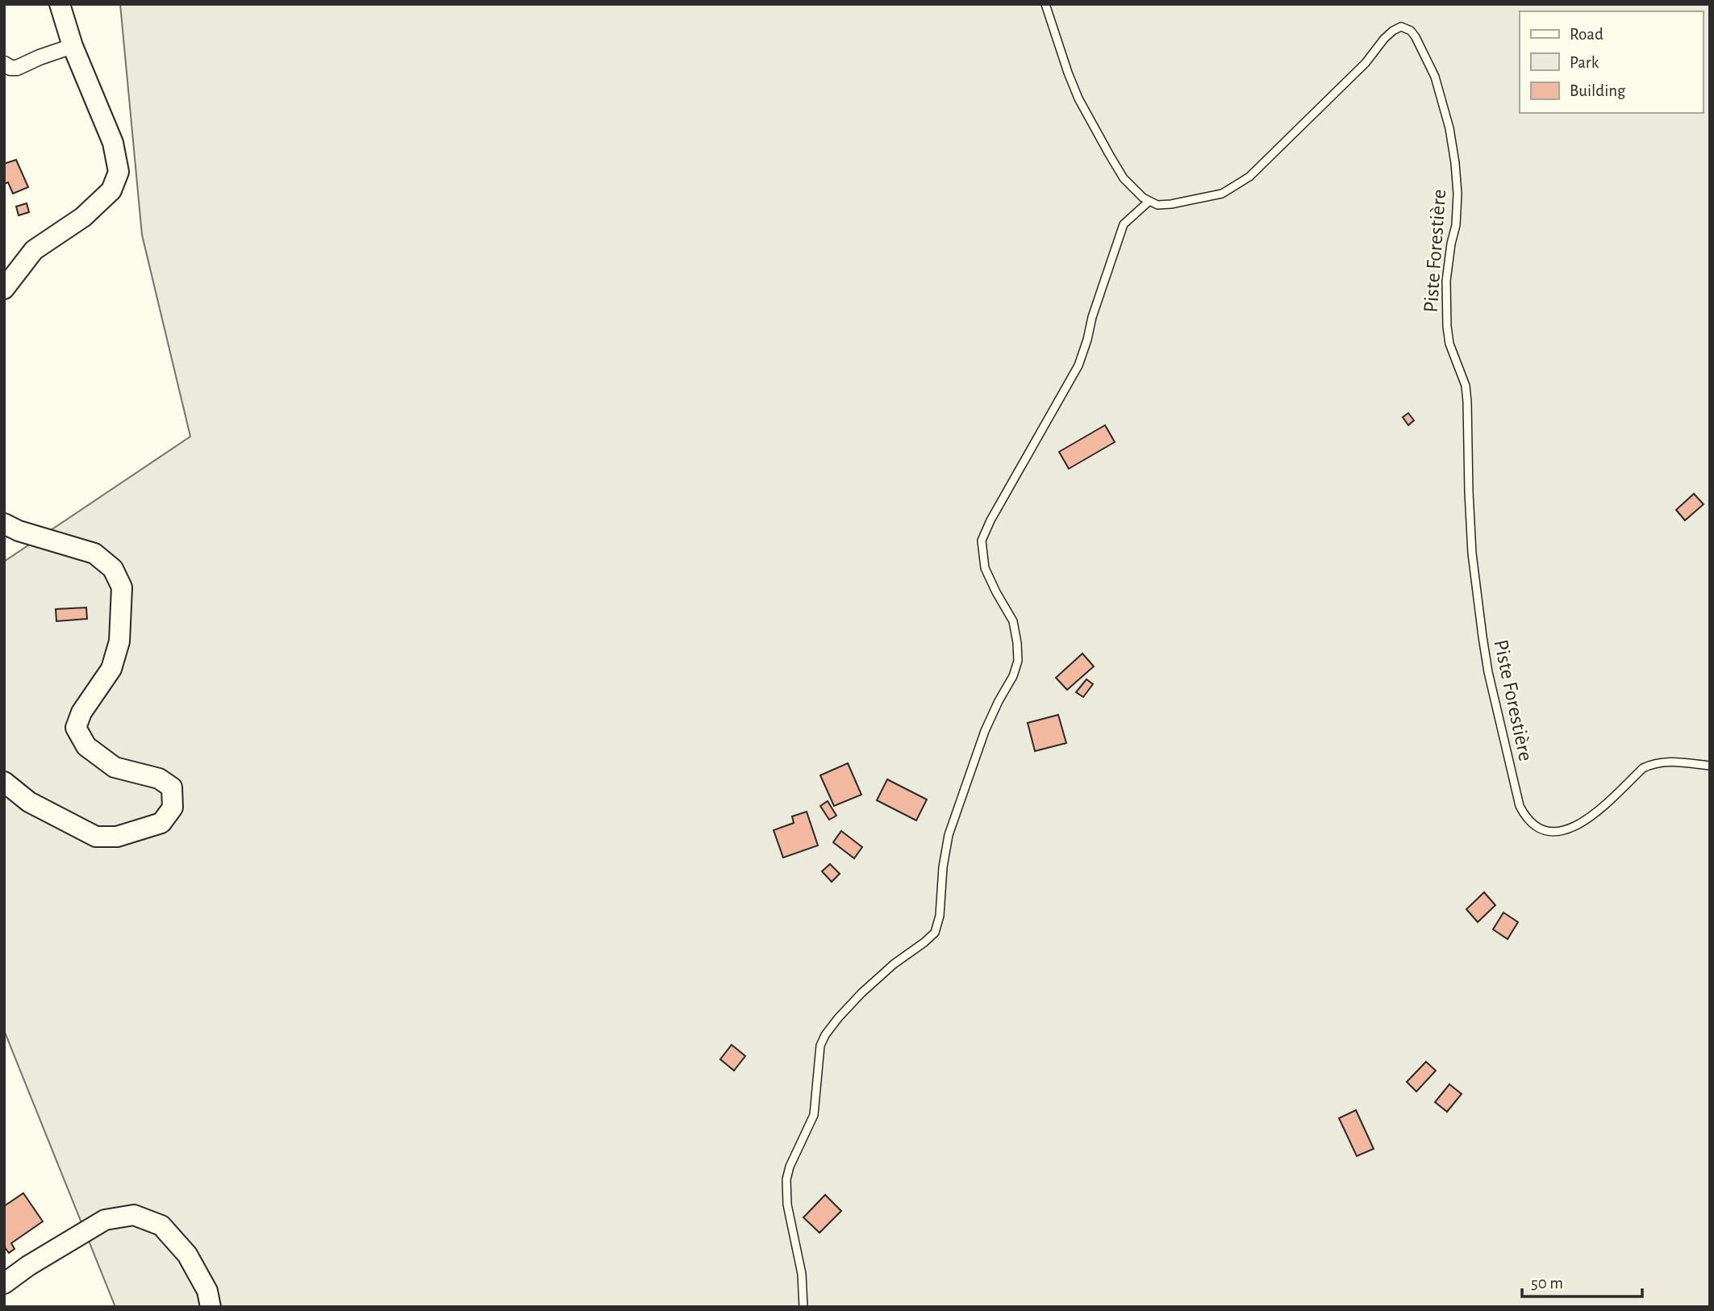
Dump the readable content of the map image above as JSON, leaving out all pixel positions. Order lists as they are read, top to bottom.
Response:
{
  "streets": {
    "lane": ["Piste Forestière"]
  },
  "legend": ["Road", "Park", "Building"],
  "scale_bar": "50 m"
}
